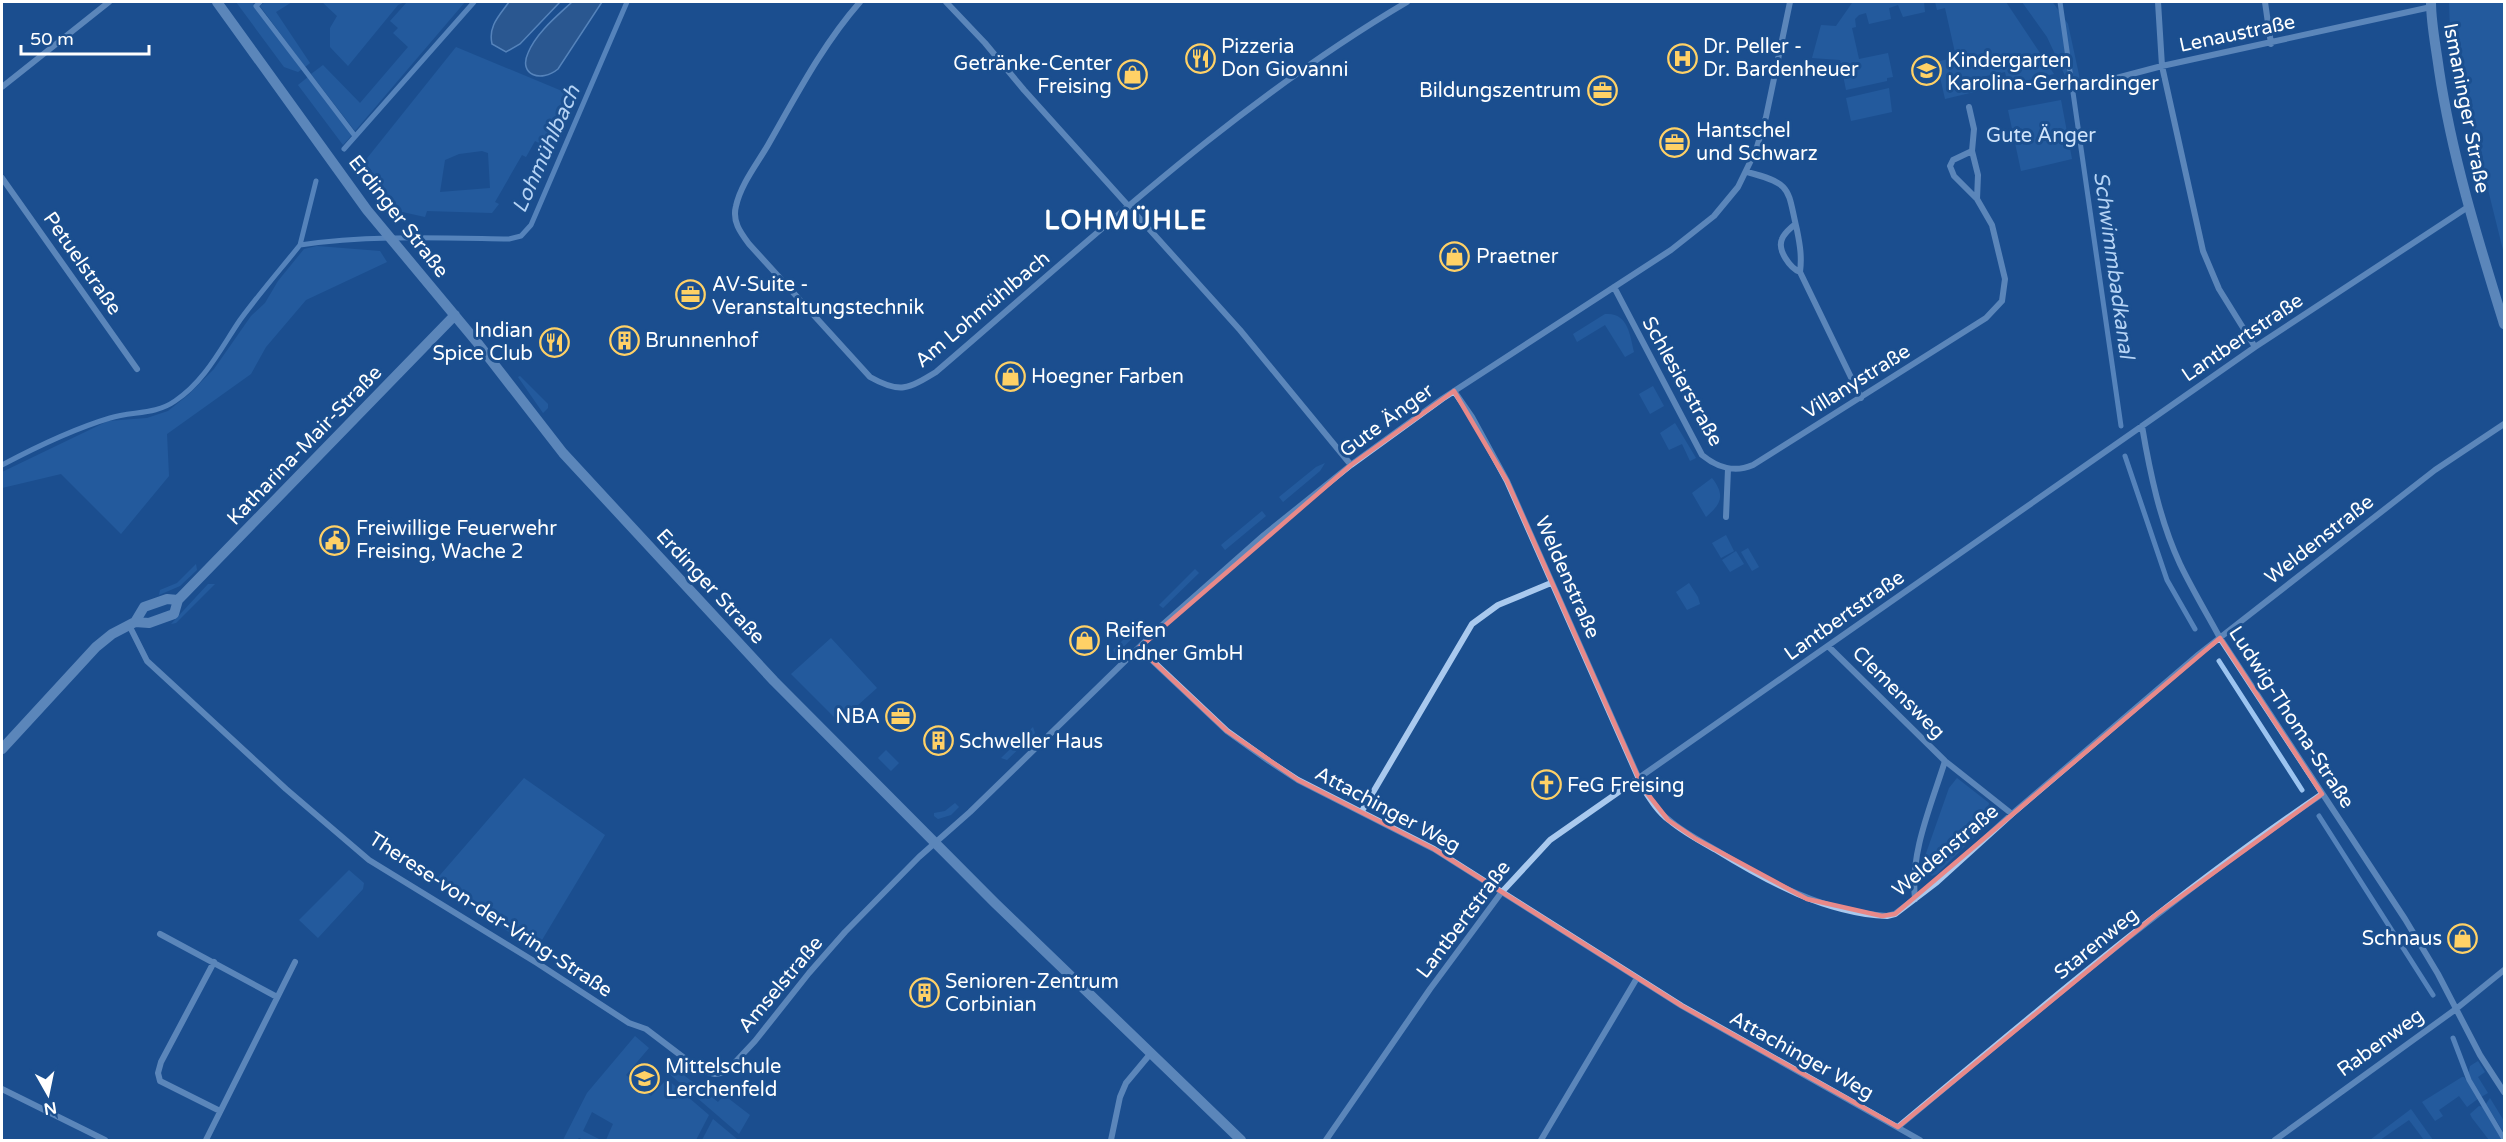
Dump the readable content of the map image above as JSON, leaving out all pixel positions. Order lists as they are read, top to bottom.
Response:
{
  "streets": {
    "street": [
      "Lenaustraße",
      "Ismaninger Straße",
      "Erdinger Straße",
      "Petuelstraße",
      "Am Lohmühlbach",
      "Lantbertstraße",
      "Schlesierstraße",
      "Villanystraße",
      "Gute Änger",
      "Katharina-Mair-Straße",
      "Weldenstraße",
      "Clemensweg",
      "Ludwig-Thoma-Straße",
      "Attachinger Weg",
      "Therese-von-der-Vring-Straße",
      "Starenweg",
      "Amselstraße",
      "Rabenweg"
    ]
  },
  "crossings": [
    ["Lenaustraße", "Ismaninger Straße"],
    ["Ismaninger Straße", "Lantbertstraße"],
    ["Erdinger Straße", "Gute Änger"],
    ["Erdinger Straße", "Katharina-Mair-Straße"],
    ["Erdinger Straße", "Amselstraße"],
    ["Lantbertstraße", "Weldenstraße"],
    ["Lantbertstraße", "Clemensweg"],
    ["Lantbertstraße", "Ludwig-Thoma-Straße"],
    ["Lantbertstraße", "Attachinger Weg"],
    ["Schlesierstraße", "Villanystraße"],
    ["Schlesierstraße", "Gute Änger"],
    ["Gute Änger", "Weldenstraße"],
    ["Gute Änger", "Attachinger Weg"],
    ["Gute Änger", "Amselstraße"],
    ["Katharina-Mair-Straße", "Therese-von-der-Vring-Straße"],
    ["Weldenstraße", "Clemensweg"],
    ["Weldenstraße", "Ludwig-Thoma-Straße"],
    ["Ludwig-Thoma-Straße", "Starenweg"],
    ["Ludwig-Thoma-Straße", "Rabenweg"],
    ["Attachinger Weg", "Starenweg"],
    ["Therese-von-der-Vring-Straße", "Amselstraße"]
  ],
  "districts": ["LOHMÜHLE"],
  "water": ["Lohmühlbach", "Schwimmbadkanal"],
  "parks": ["Gute Änger"],
  "places": {
    "restaurant": ["Pizzeria Don Giovanni", "Indian Spice Club"],
    "hospital": ["Dr. Peller - Dr. Bardenheuer"],
    "school or university": ["Kindergarten Karolina-Gerhardinger", "Mittelschule Lerchenfeld"],
    "shop": [
      "Getränke-Center Freising",
      "Praetner",
      "Hoegner Farben",
      "Reifen Lindner GmbH",
      "Schnaus"
    ],
    "office": [
      "Bildungszentrum",
      "Hantschel und Schwarz",
      "AV-Suite - Veranstaltungstechnik",
      "NBA"
    ],
    "building": ["Brunnenhof", "Schweller Haus", "Senioren-Zentrum Corbinian"],
    "public building": ["Freiwillige Feuerwehr Freising, Wache 2"],
    "church": ["FeG Freising"]
  },
  "scale_bar": "50 m",
  "north": "bottom"
}
